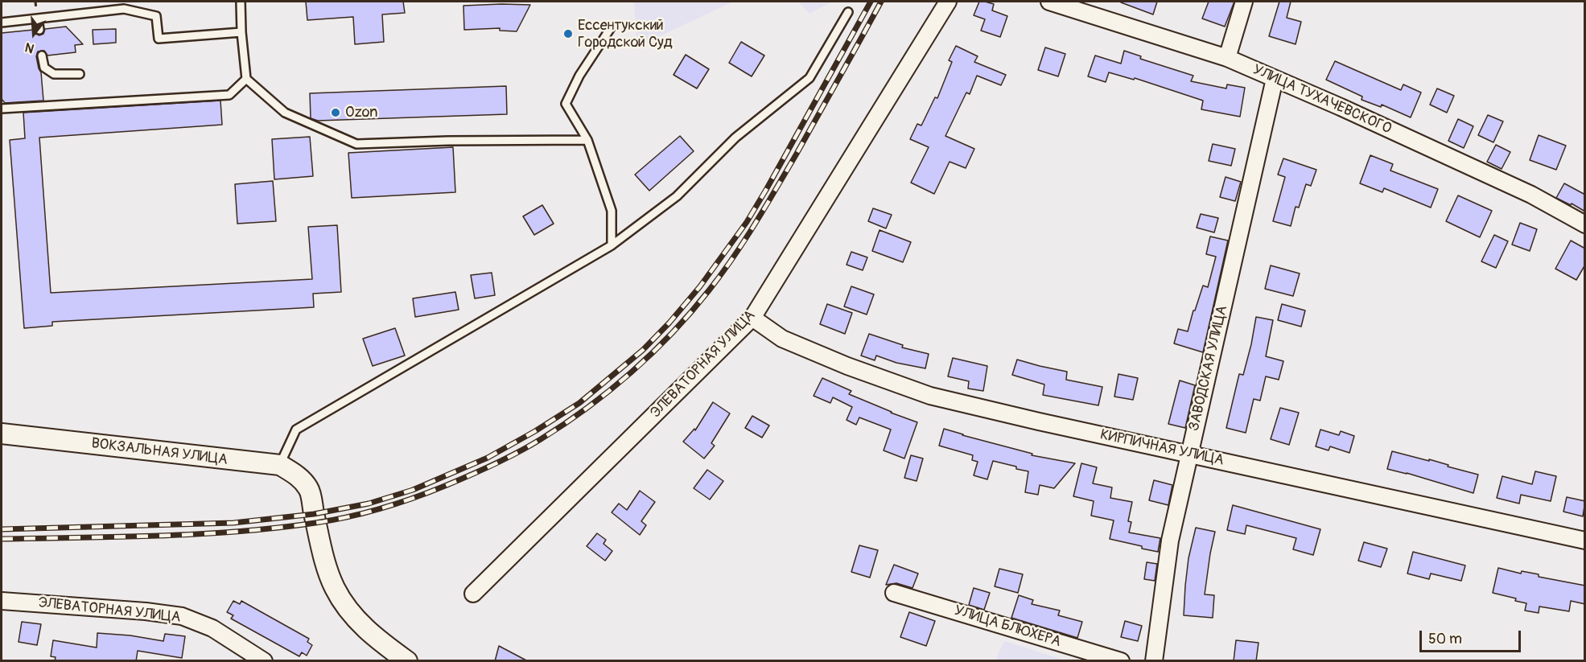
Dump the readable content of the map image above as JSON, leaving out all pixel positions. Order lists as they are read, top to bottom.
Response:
{
  "streets": {
    "street": [
      "УЛИЦА ТУХАЧЕВСКОГО",
      "ЭЛЕВАТОРНАЯ УЛИЦА",
      "ЗАВОДСКАЯ УЛИЦА",
      "КИРПИЧНАЯ УЛИЦА",
      "ВОКЗАЛЬНАЯ УЛИЦА",
      "УЛИЦА БЛЮХЕРА"
    ]
  },
  "crossings": [
    ["УЛИЦА ТУХАЧЕВСКОГО", "ЗАВОДСКАЯ УЛИЦА"],
    ["ЭЛЕВАТОРНАЯ УЛИЦА", "КИРПИЧНАЯ УЛИЦА"],
    ["ЗАВОДСКАЯ УЛИЦА", "КИРПИЧНАЯ УЛИЦА"]
  ],
  "places": ["Ессентукский Городской Суд", "Ozon"],
  "scale_bar": "50 m",
  "north": "bottom"
}
